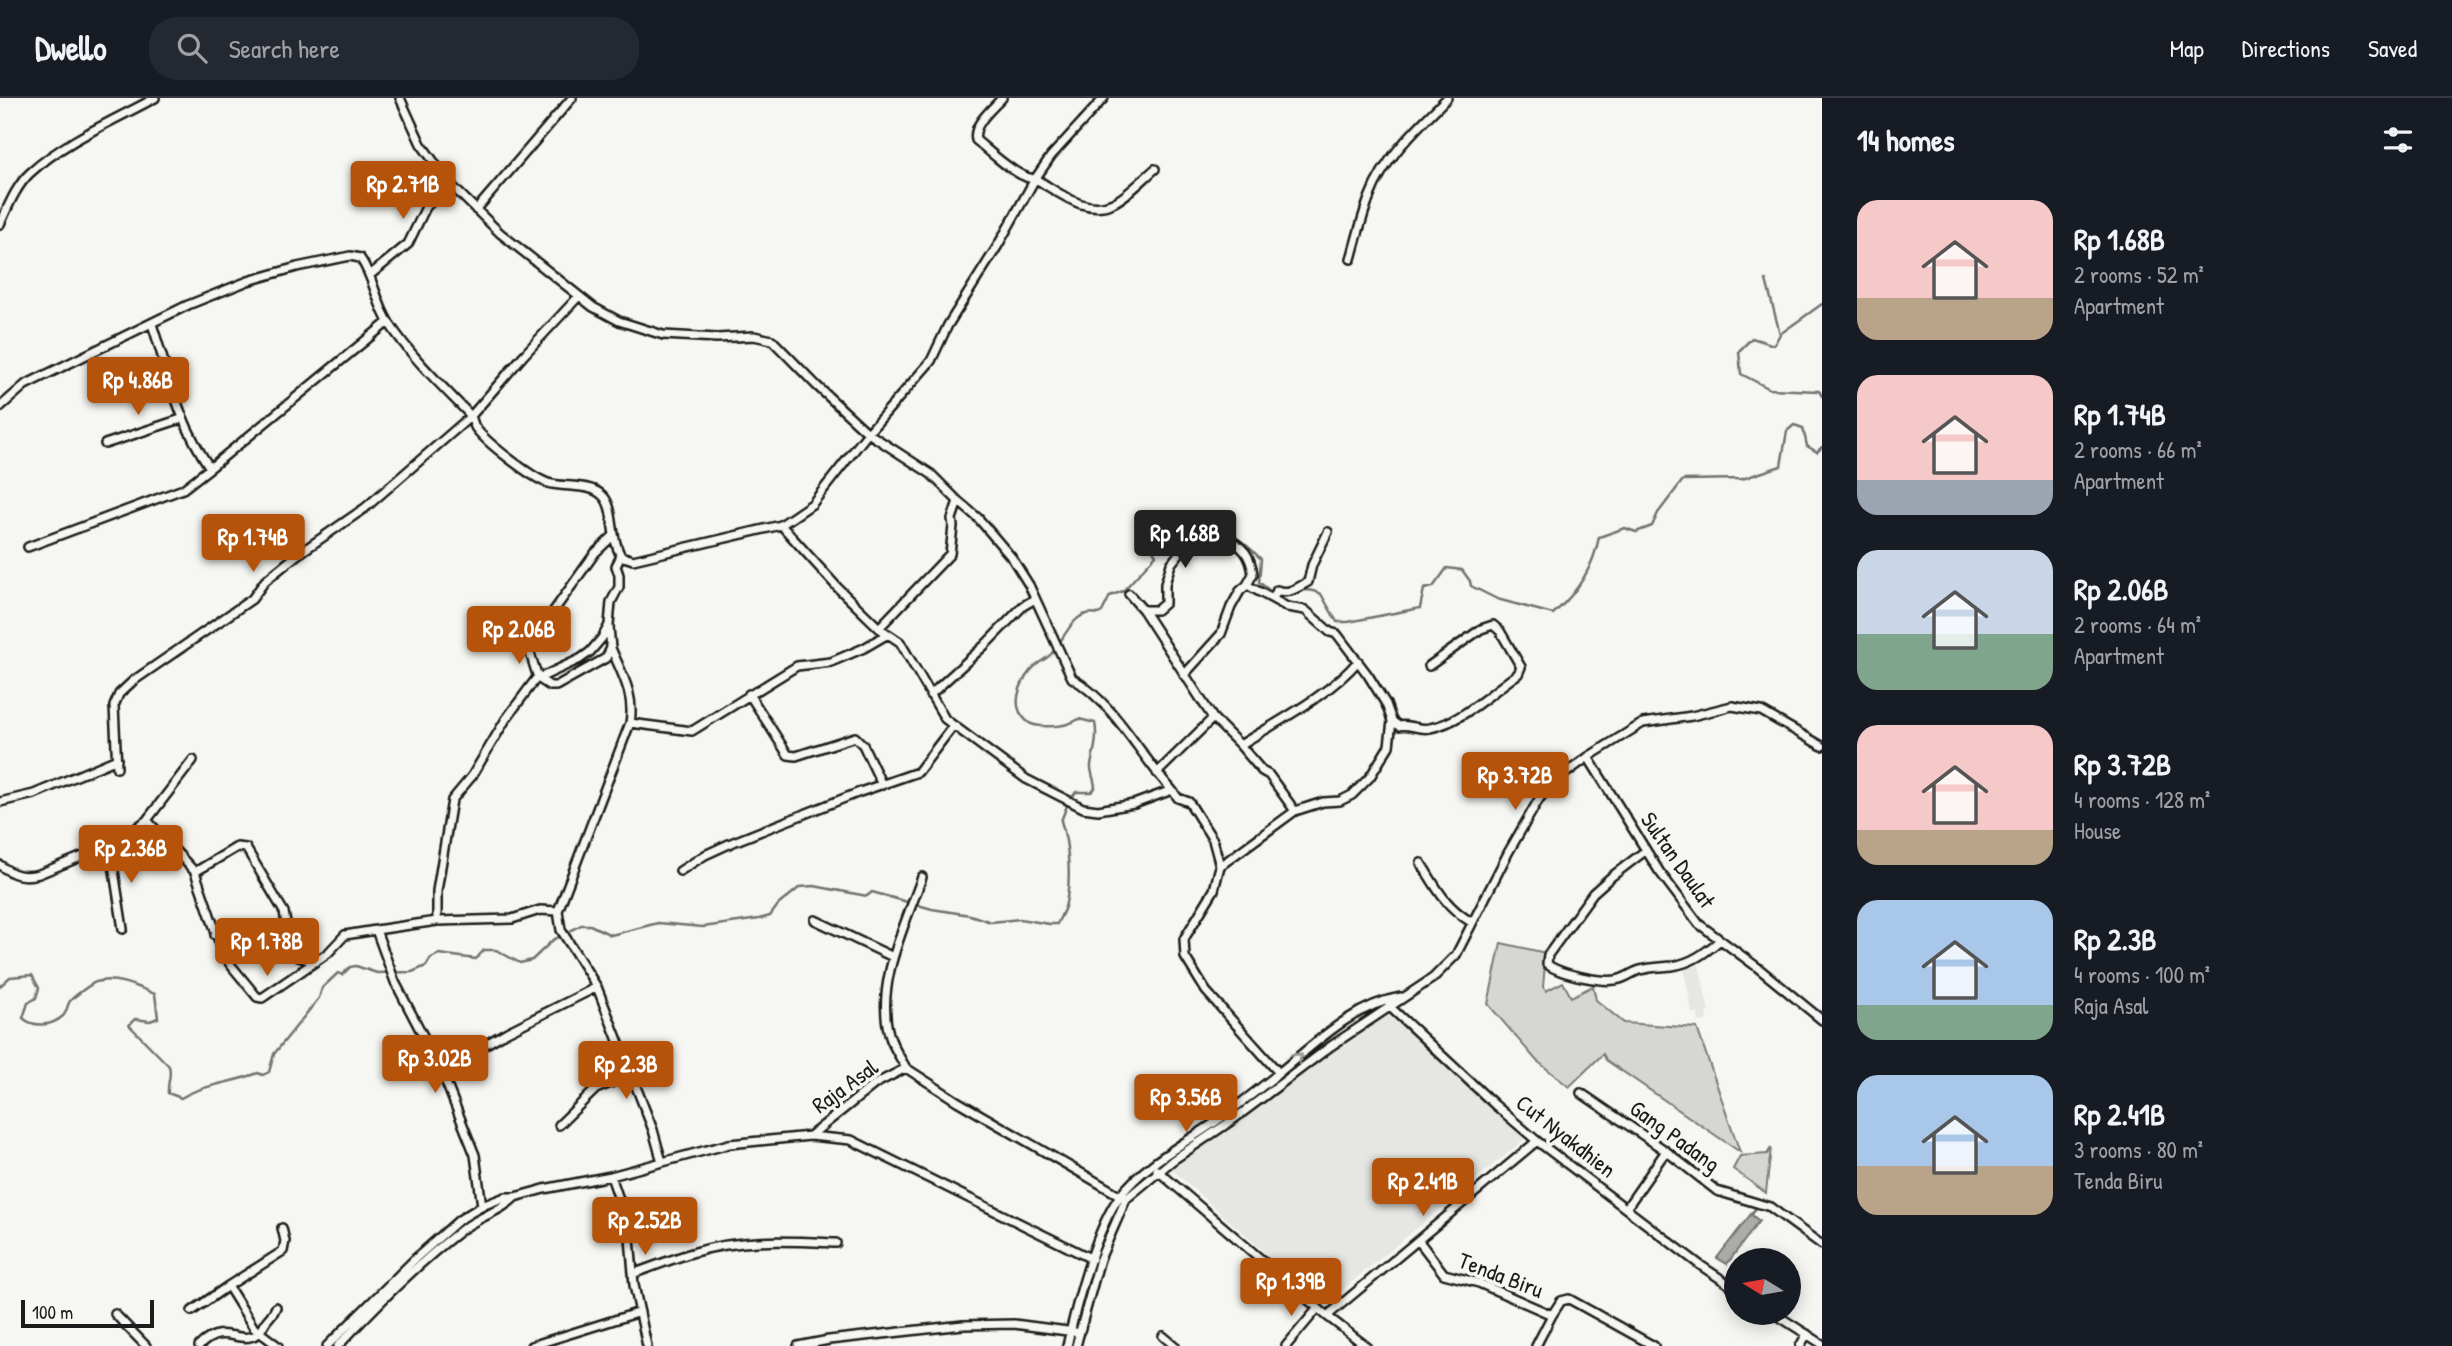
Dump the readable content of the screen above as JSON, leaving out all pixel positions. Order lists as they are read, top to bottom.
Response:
{
  "streets": {
    "street": [
      "Sultan Daulat",
      "Raja Asal",
      "Cut Nyakdhien",
      "Gang Padang",
      "Tenda Biru"
    ]
  },
  "scale_bar": "100 m",
  "north": "left",
  "page": {
    "header": "Dwello",
    "search": "Search here",
    "nav": ["Map", "Directions", "Saved"],
    "heading": "14 homes",
    "price": [
      "Rp 2.71B",
      "Rp 4.86B",
      "Rp 1.68B",
      "Rp 1.74B",
      "Rp 2.06B",
      "Rp 3.72B",
      "Rp 2.36B",
      "Rp 1.78B",
      "Rp 3.02B",
      "Rp 2.3B",
      "Rp 3.56B",
      "Rp 2.41B",
      "Rp 2.52B",
      "Rp 1.39B"
    ],
    "list": [
      {
        "name": "Rp 1.68B",
        "note": "2 rooms · 52 m² · Apartment"
      },
      {
        "name": "Rp 1.74B",
        "note": "2 rooms · 66 m² · Apartment"
      },
      {
        "name": "Rp 2.06B",
        "note": "2 rooms · 64 m² · Apartment"
      },
      {
        "name": "Rp 3.72B",
        "note": "4 rooms · 128 m² · House"
      },
      {
        "name": "Rp 2.3B",
        "note": "4 rooms · 100 m² · Raja Asal"
      },
      {
        "name": "Rp 2.41B",
        "note": "3 rooms · 80 m² · Tenda Biru"
      }
    ],
    "scale": "100 m"
  }
}
